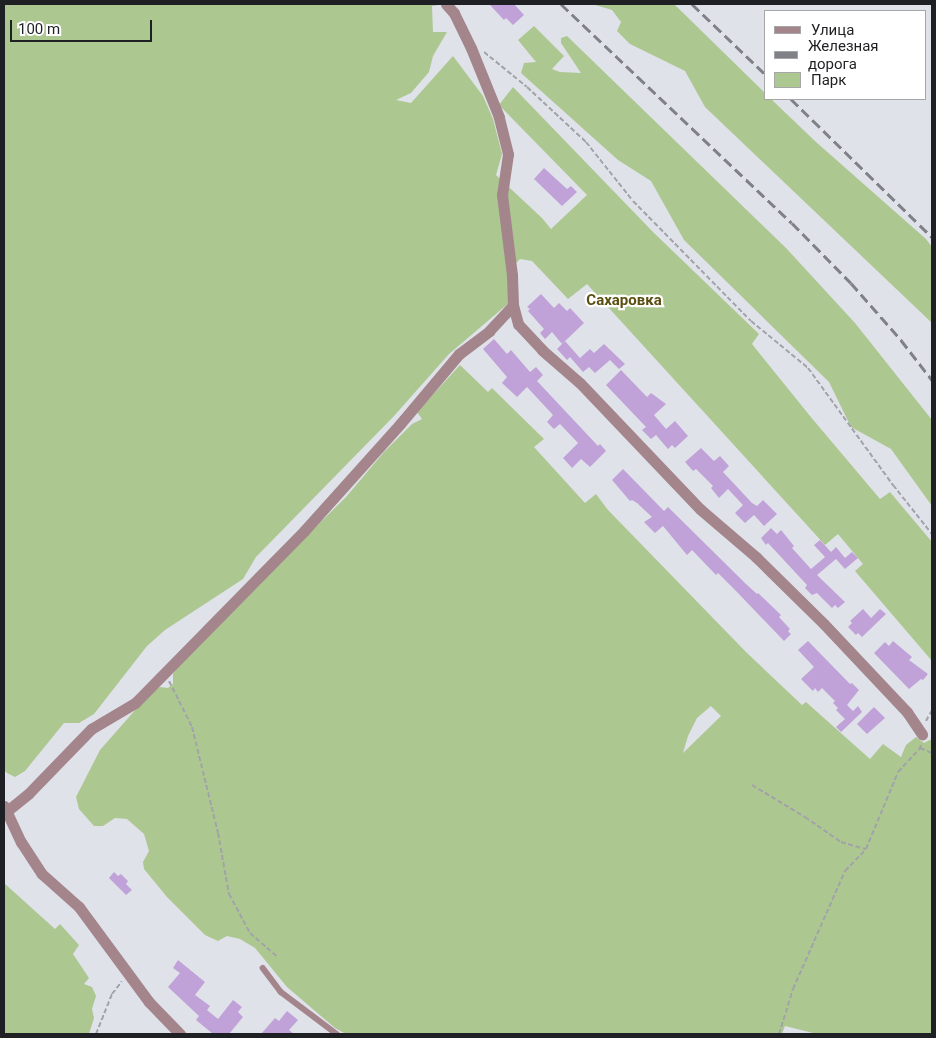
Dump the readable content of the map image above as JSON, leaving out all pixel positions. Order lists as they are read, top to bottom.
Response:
{
  "districts": ["Сахаровка"],
  "legend": ["Улица", "Железная дорога", "Парк"],
  "scale_bar": "100 m"
}
